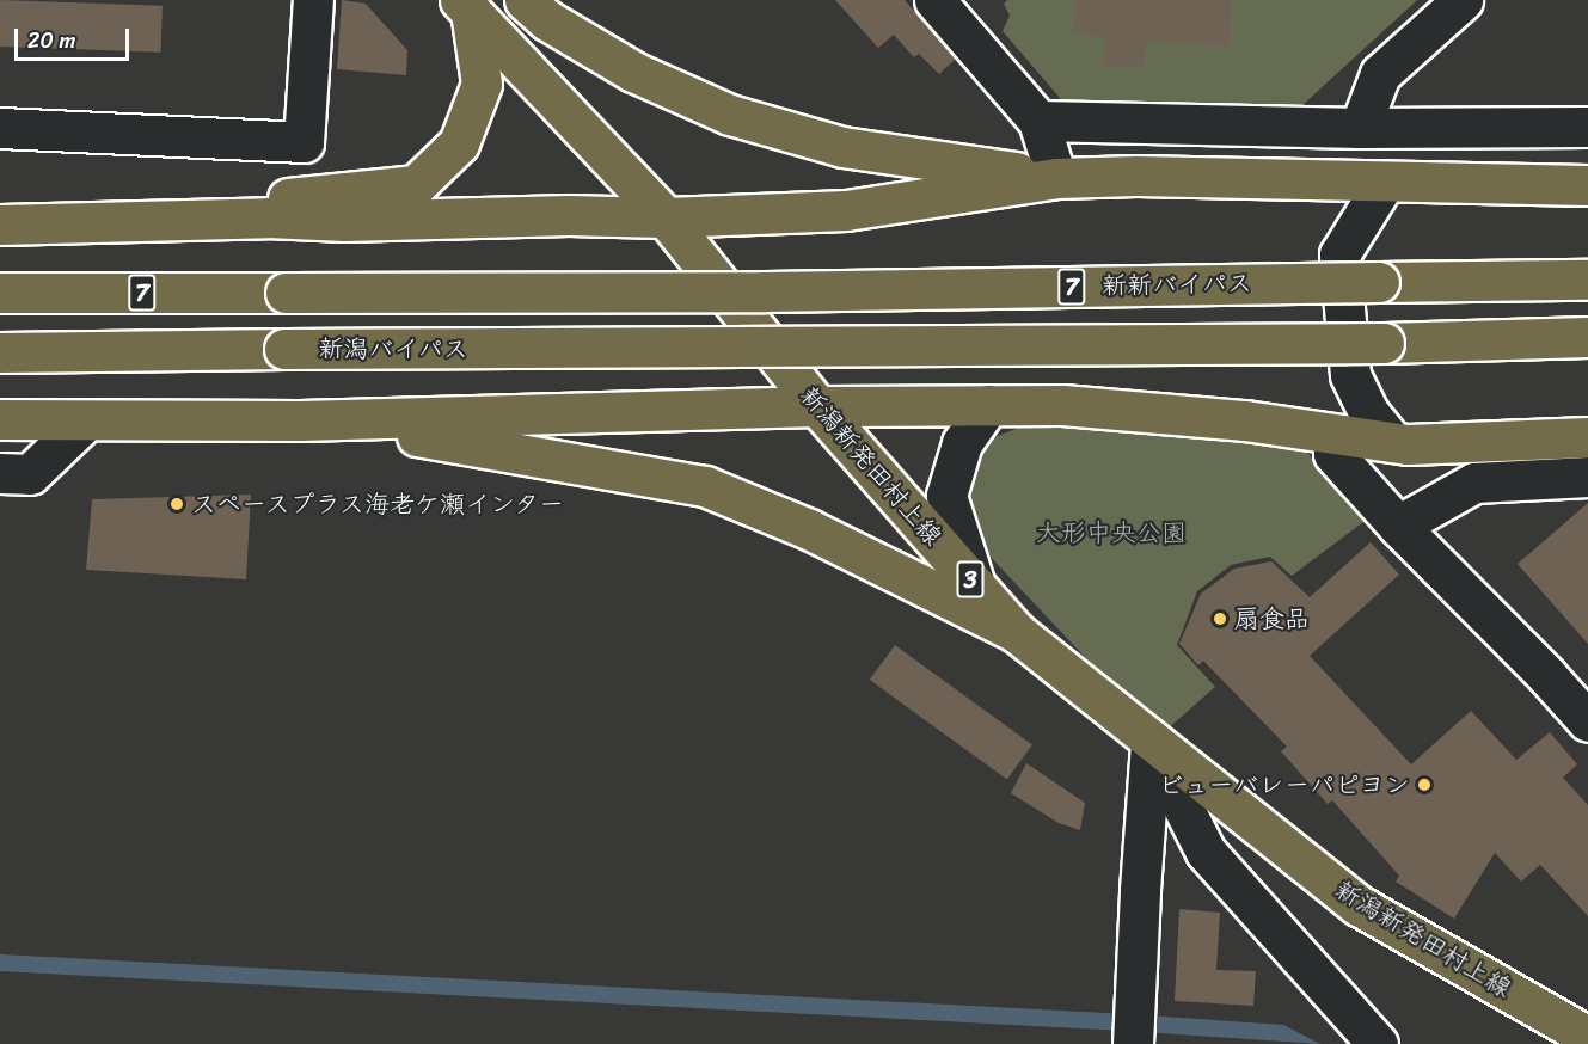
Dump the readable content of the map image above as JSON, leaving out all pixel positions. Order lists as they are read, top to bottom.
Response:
{
  "streets": {
    "main road": [
      "新新バイパス",
      "7",
      "新潟バイパス",
      "新潟新発田村上線",
      "3"
    ]
  },
  "parks": ["大形中央公園"],
  "places": ["スペースプラス海老ケ瀬インター", "扇食品", "ビューバレーパピヨン"],
  "scale_bar": "20 m"
}
